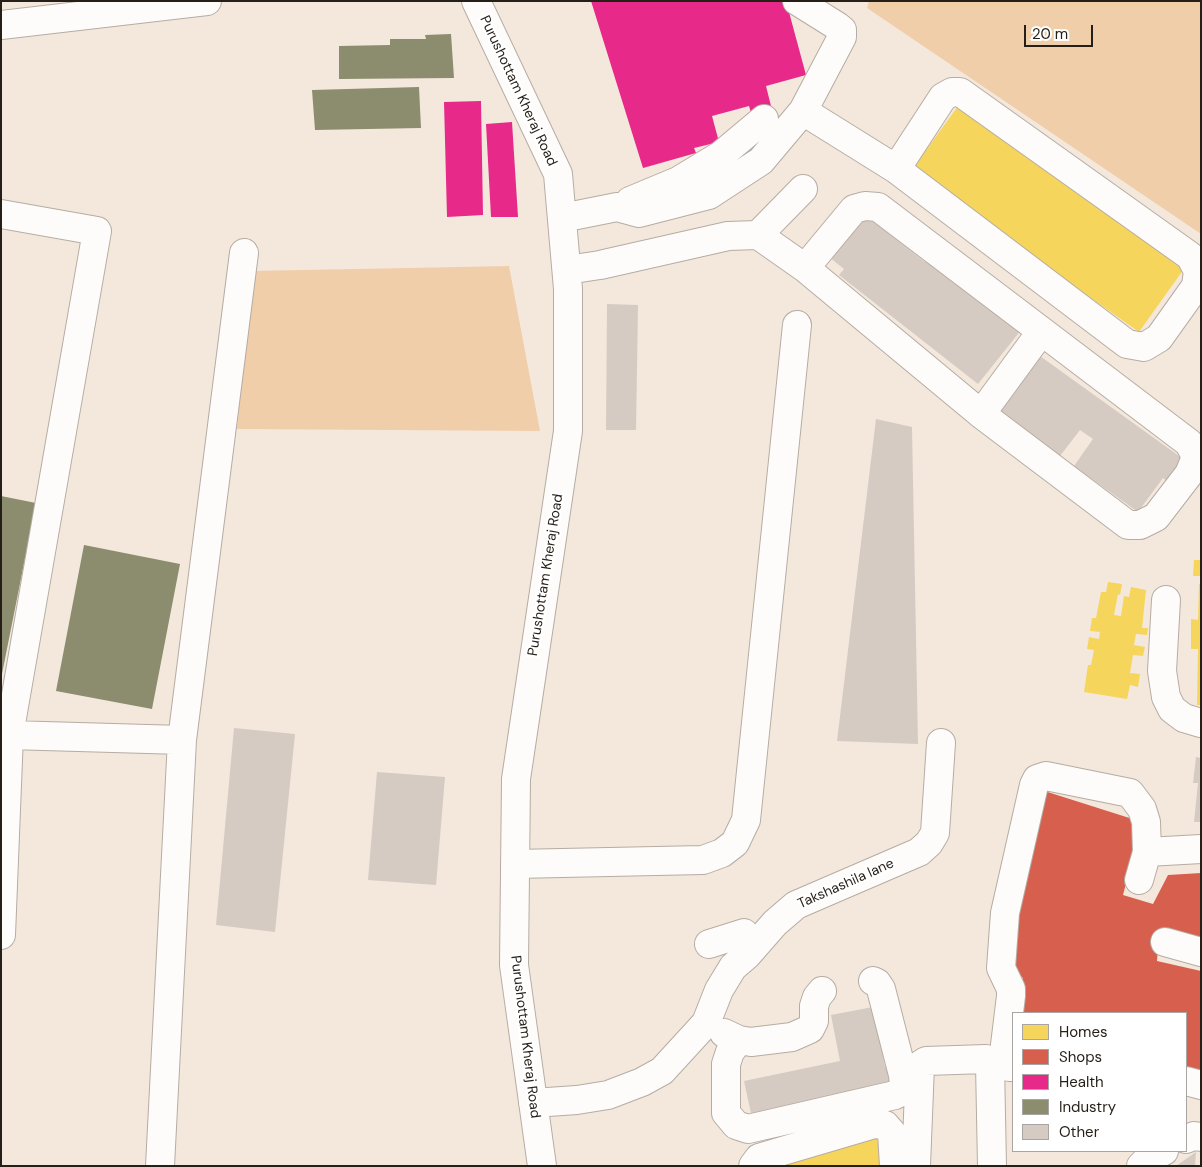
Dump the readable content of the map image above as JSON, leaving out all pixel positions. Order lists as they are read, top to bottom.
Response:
{
  "streets": {
    "street": ["Purushottam Kheraj Road", "Takshashila lane"]
  },
  "crossings": [
    ["Purushottam Kheraj Road", "Takshashila lane"]
  ],
  "legend": [
    "Homes",
    "Shops",
    "Health",
    "Industry",
    "Other"
  ],
  "scale_bar": "20 m"
}
